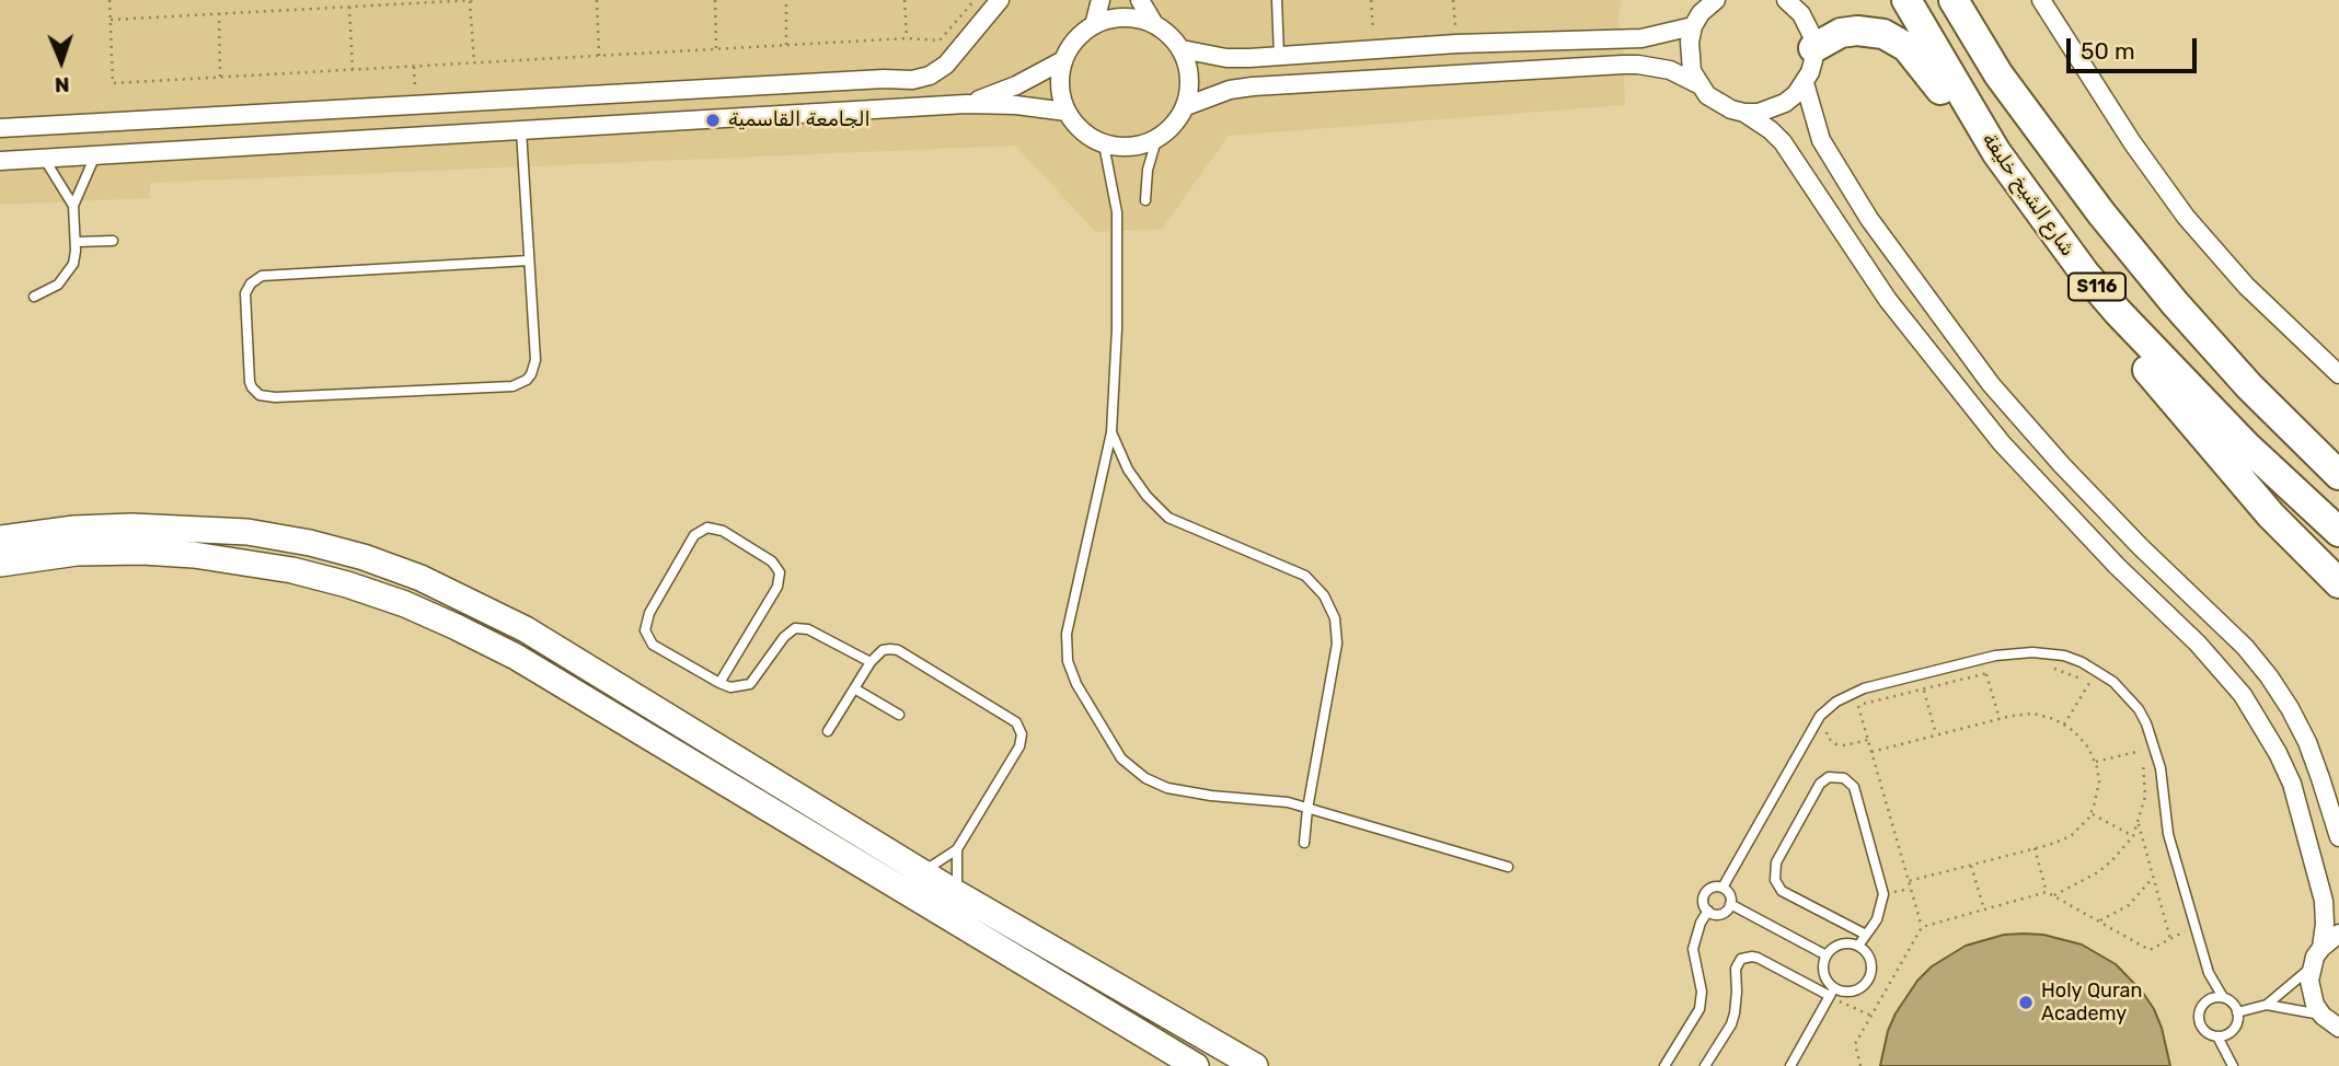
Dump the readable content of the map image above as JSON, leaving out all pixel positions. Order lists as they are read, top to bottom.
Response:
{
  "streets": {
    "highway": ["شارع الشيخ خليفة", "S116"]
  },
  "places": ["الجامعة القاسمية", "Holy Quran Academy"],
  "scale_bar": "50 m",
  "north": "bottom"
}
